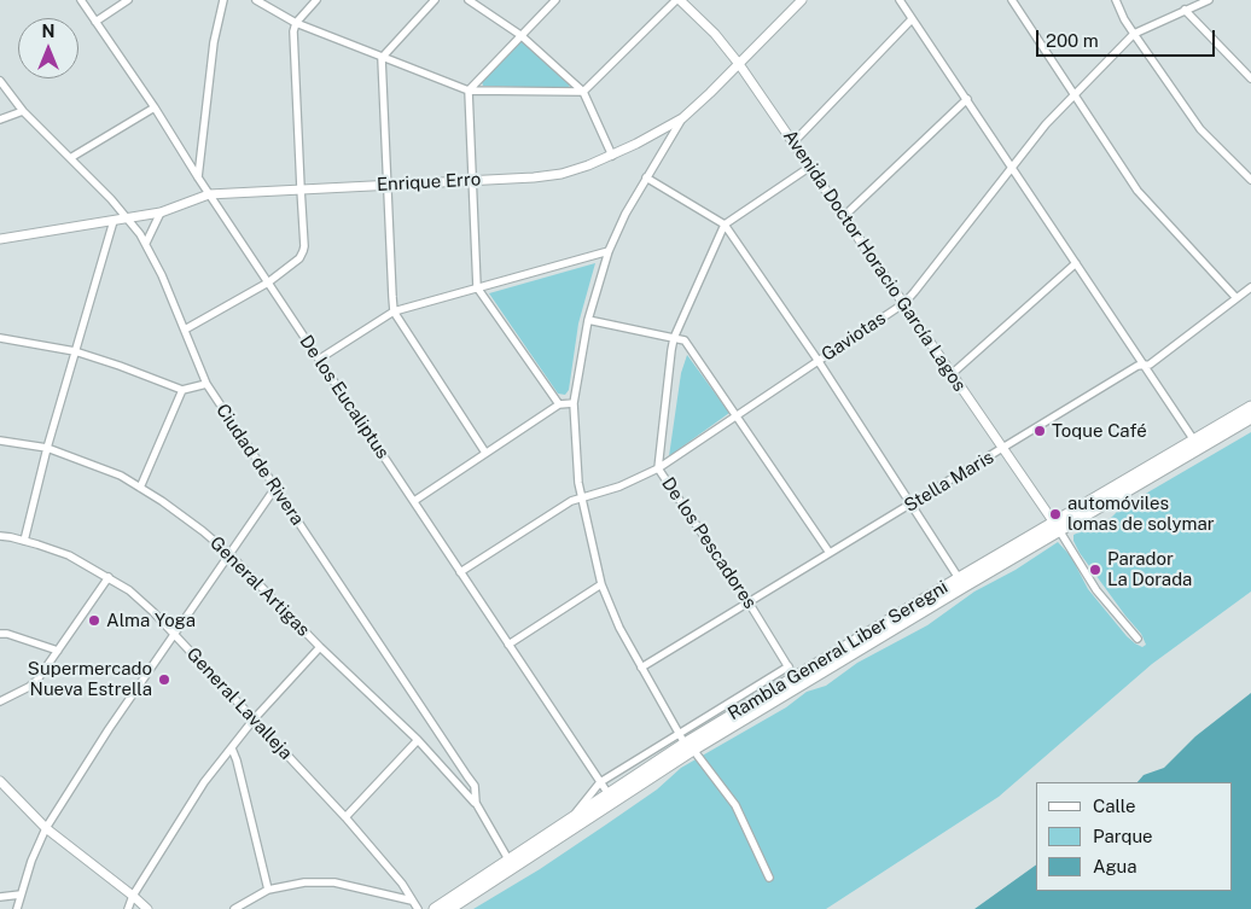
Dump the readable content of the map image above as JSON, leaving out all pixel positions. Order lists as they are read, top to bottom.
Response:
{
  "streets": {
    "main road": ["Rambla General Liber Seregni"],
    "street": [
      "Enrique Erro",
      "Avenida Doctor Horacio García Lagos",
      "Gaviotas",
      "De los Eucaliptus",
      "Ciudad de Rivera",
      "Stella Maris",
      "De los Pescadores",
      "General Artigas",
      "General Lavalleja"
    ]
  },
  "crossings": [
    ["Enrique Erro", "Avenida Doctor Horacio García Lagos"],
    ["Enrique Erro", "De los Eucaliptus"],
    ["Enrique Erro", "Ciudad de Rivera"],
    ["Avenida Doctor Horacio García Lagos", "Gaviotas"],
    ["Avenida Doctor Horacio García Lagos", "Stella Maris"],
    ["Avenida Doctor Horacio García Lagos", "Rambla General Liber Seregni"],
    ["Gaviotas", "De los Eucaliptus"],
    ["Gaviotas", "De los Pescadores"],
    ["De los Eucaliptus", "Rambla General Liber Seregni"],
    ["Ciudad de Rivera", "General Artigas"],
    ["Ciudad de Rivera", "Rambla General Liber Seregni"],
    ["Stella Maris", "De los Pescadores"],
    ["De los Pescadores", "Rambla General Liber Seregni"]
  ],
  "places": [
    "Toque Café",
    "automóviles lomas de solymar",
    "Parador La Dorada",
    "Alma Yoga",
    "Supermercado Nueva Estrella"
  ],
  "legend": ["Calle", "Parque", "Agua"],
  "scale_bar": "200 m",
  "north": "top"
}
